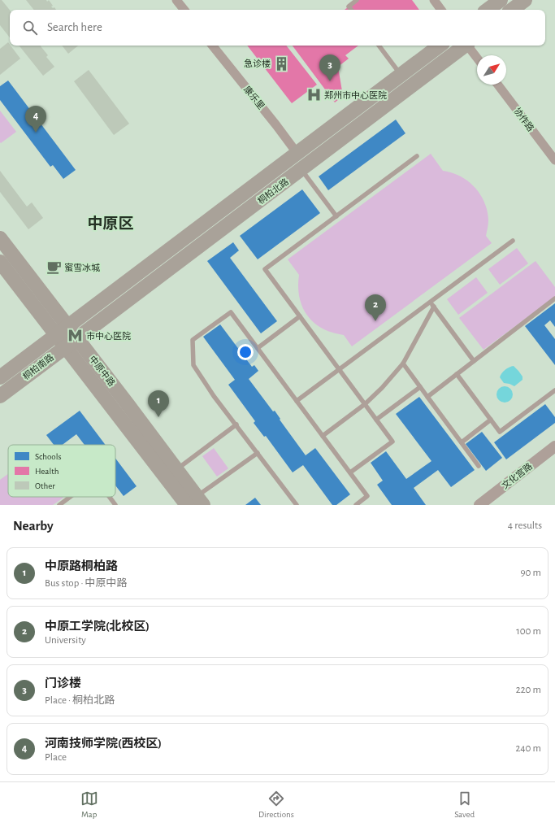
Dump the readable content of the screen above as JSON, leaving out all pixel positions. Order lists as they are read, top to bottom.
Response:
{
  "streets": {
    "main road": ["桐柏北路", "桐柏南路", "中原中路"],
    "street": ["康乐里", "协作路", "文化宫路"]
  },
  "crossings": [
    ["康乐里", "桐柏北路"],
    ["桐柏北路", "桐柏南路"],
    ["桐柏北路", "中原中路"],
    ["桐柏南路", "中原中路"]
  ],
  "districts": ["中原区"],
  "places": {
    "building": ["急诊楼"],
    "hospital": ["郑州市中心医院"],
    "cafe": ["蜜雪冰城"],
    "metro station": ["市中心医院"]
  },
  "legend": ["Schools", "Health", "Other"],
  "north": "top right",
  "page": {
    "search": "Search here",
    "pins": [
      "3",
      "4",
      "2",
      "1"
    ],
    "heading": ["Nearby", "4 results"],
    "list": [
      {
        "mark": "1",
        "name": "中原路桐柏路",
        "note": "Bus stop · 中原中路",
        "value": "90 m"
      },
      {
        "mark": "2",
        "name": "中原工学院(北校区)",
        "note": "University",
        "value": "100 m"
      },
      {
        "mark": "3",
        "name": "门诊楼",
        "note": "Place · 桐柏北路",
        "value": "220 m"
      },
      {
        "mark": "4",
        "name": "河南技师学院(西校区)",
        "note": "Place",
        "value": "240 m"
      }
    ],
    "nav": ["Map", "Directions", "Saved"]
  }
}
